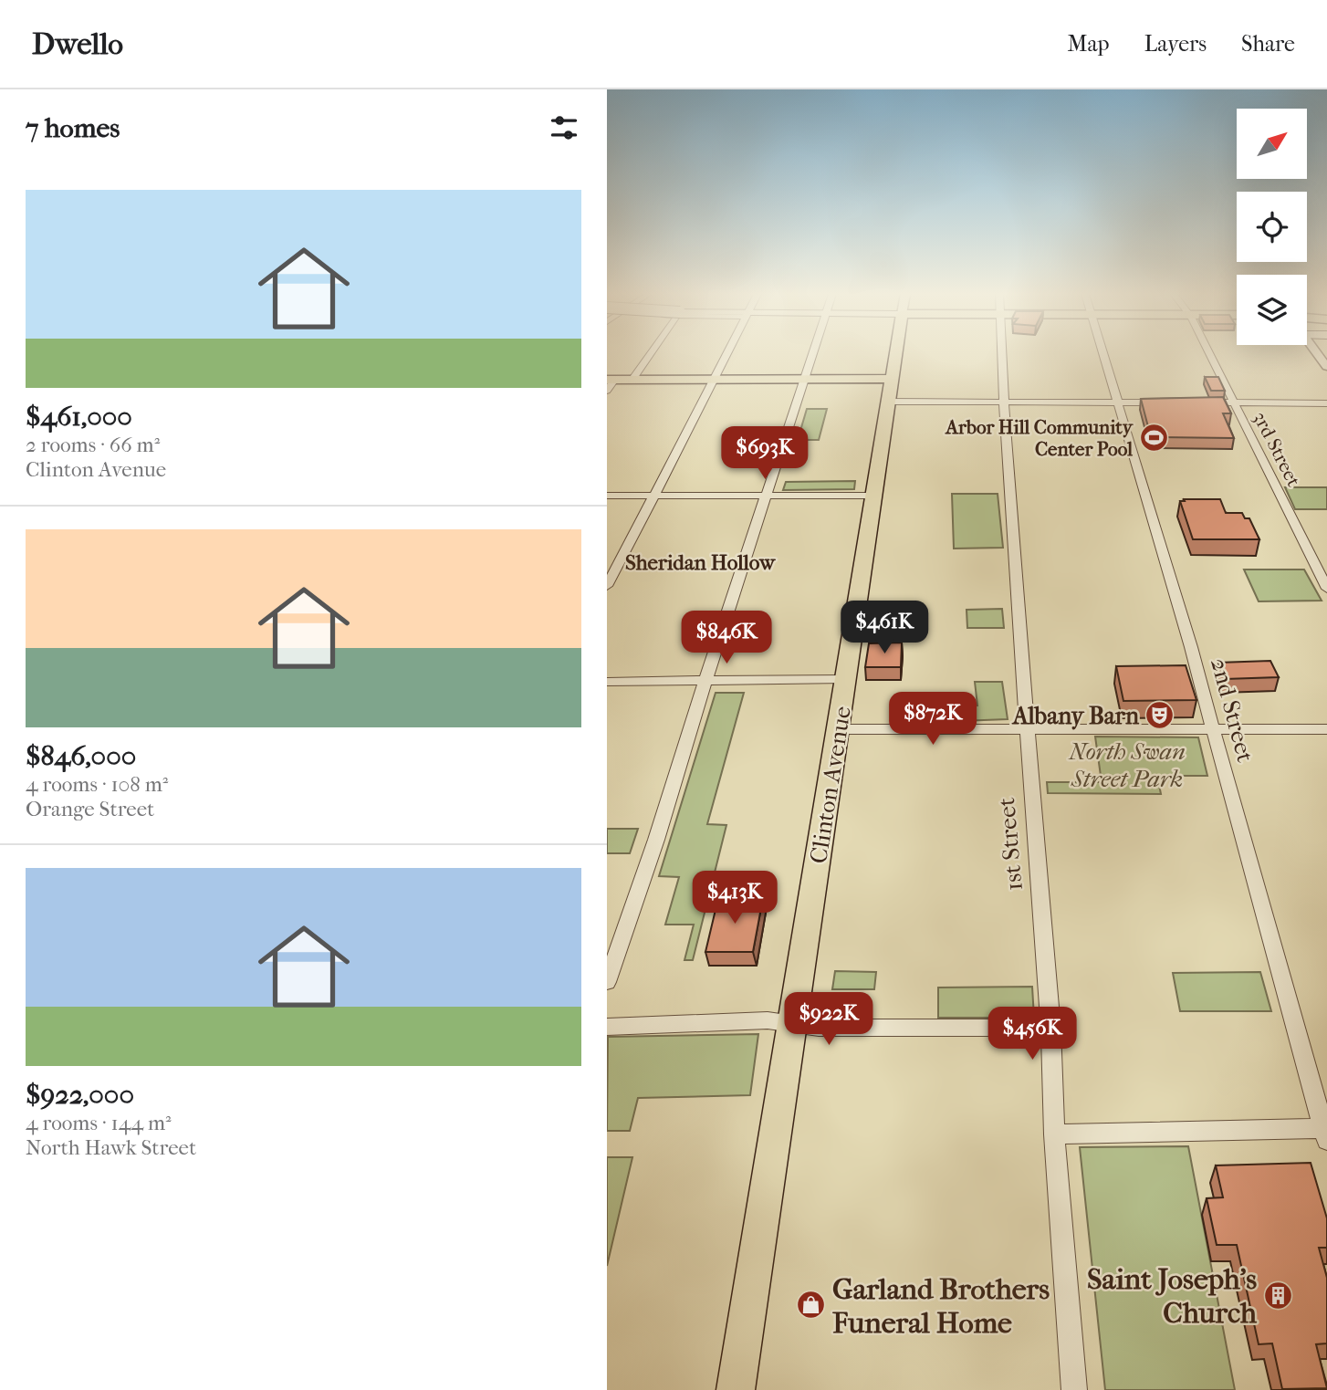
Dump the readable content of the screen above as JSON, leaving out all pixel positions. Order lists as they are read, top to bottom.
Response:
{
  "streets": {
    "main road": ["Clinton Avenue"],
    "street": ["3rd Street", "2nd Street", "1st Street"]
  },
  "districts": ["Sheridan Hollow"],
  "parks": ["North Swan Street Park"],
  "places": {
    "sports": ["Arbor Hill Community Center Pool"],
    "theatre": ["Albany Barn"],
    "building": ["Saint Joseph's Church"],
    "shop": ["Garland Brothers Funeral Home"]
  },
  "north": "top right",
  "page": {
    "header": "Dwello",
    "nav": ["Map", "Layers", "Share"],
    "heading": "7 homes",
    "list": [
      {
        "name": "$461,000",
        "note": "2 rooms · 66 m² · Clinton Avenue"
      },
      {
        "name": "$846,000",
        "note": "4 rooms · 108 m² · Orange Street"
      },
      {
        "name": "$922,000",
        "note": "4 rooms · 144 m² · North Hawk Street"
      }
    ],
    "price": [
      "$693K",
      "$461K",
      "$846K",
      "$872K",
      "$413K",
      "$922K",
      "$456K"
    ]
  }
}
